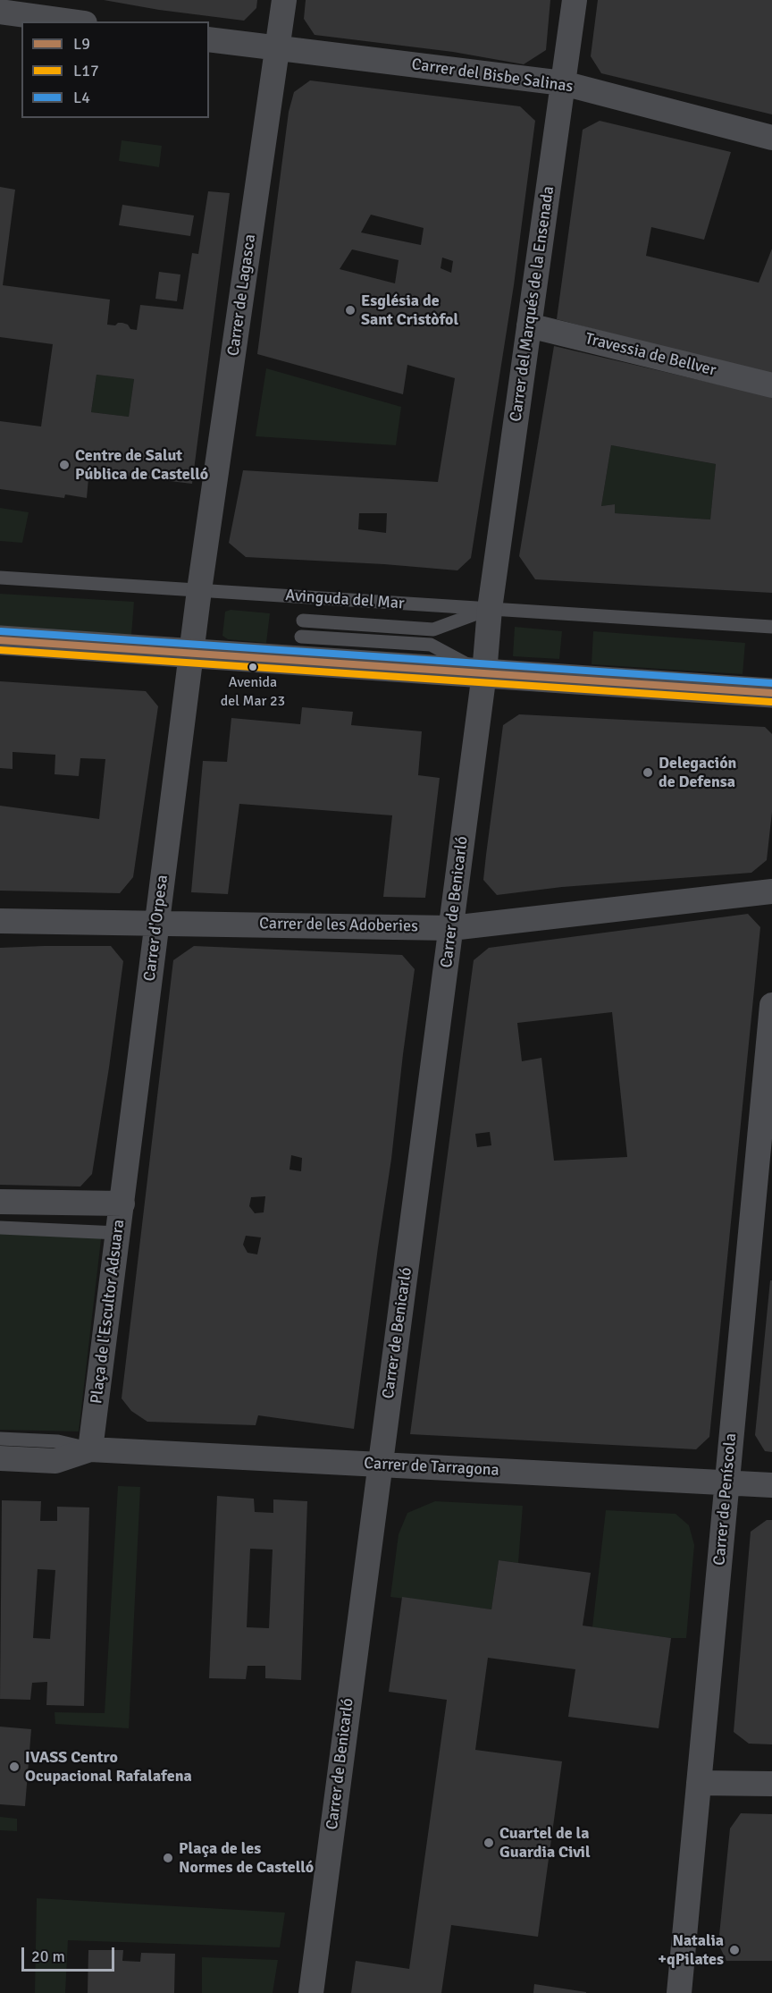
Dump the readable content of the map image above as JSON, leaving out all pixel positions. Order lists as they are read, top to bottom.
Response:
{
  "streets": {
    "street": [
      "Carrer del Bisbe Salinas",
      "Carrer de Lagasca",
      "Carrer del Marqués de la Ensenada",
      "Travessia de Bellver",
      "Carrer de Benicarló",
      "Carrer de les Adoberies",
      "Carrer d'Orpesa",
      "Plaça de l'Escultor Adsuara",
      "Carrer de Tarragona",
      "Carrer de Peníscola"
    ],
    "lane": ["Avinguda del Mar"]
  },
  "crossings": [
    ["Carrer del Bisbe Salinas", "Carrer de Lagasca"],
    ["Carrer del Bisbe Salinas", "Carrer del Marqués de la Ensenada"],
    ["Carrer de Lagasca", "Avinguda del Mar"],
    ["Carrer del Marqués de la Ensenada", "Travessia de Bellver"],
    ["Carrer del Marqués de la Ensenada", "Avinguda del Mar"],
    ["Carrer de Benicarló", "Carrer de les Adoberies"],
    ["Carrer de Benicarló", "Carrer de Tarragona"],
    ["Carrer de les Adoberies", "Carrer d'Orpesa"],
    ["Carrer d'Orpesa", "Plaça de l'Escultor Adsuara"],
    ["Plaça de l'Escultor Adsuara", "Carrer de Tarragona"],
    ["Carrer de Tarragona", "Carrer de Peníscola"]
  ],
  "places": [
    "Església de Sant Cristòfol",
    "Centre de Salut Pública de Castelló",
    "Avenida del Mar 23",
    "Delegación de Defensa",
    "IVASS Centro Ocupacional Rafalafena",
    "Cuartel de la Guardia Civil",
    "Plaça de les Normes de Castelló",
    "Natalia +qPilates"
  ],
  "lines": ["transit line L4", "transit line L9", "transit line L17"],
  "legend": ["L9", "L17", "L4"],
  "scale_bar": "20 m"
}
